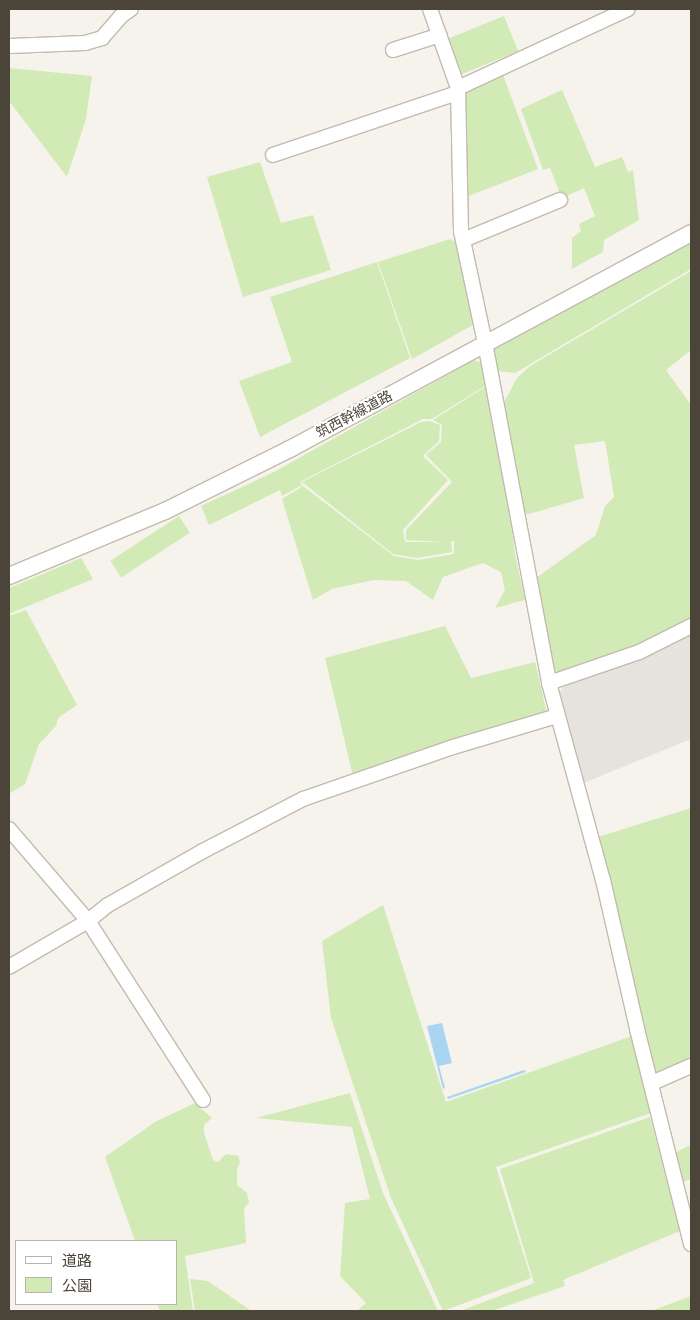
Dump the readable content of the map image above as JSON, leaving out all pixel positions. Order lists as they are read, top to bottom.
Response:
{
  "streets": {
    "street": ["筑西幹線道路"]
  },
  "legend": ["道路", "公園"]
}
